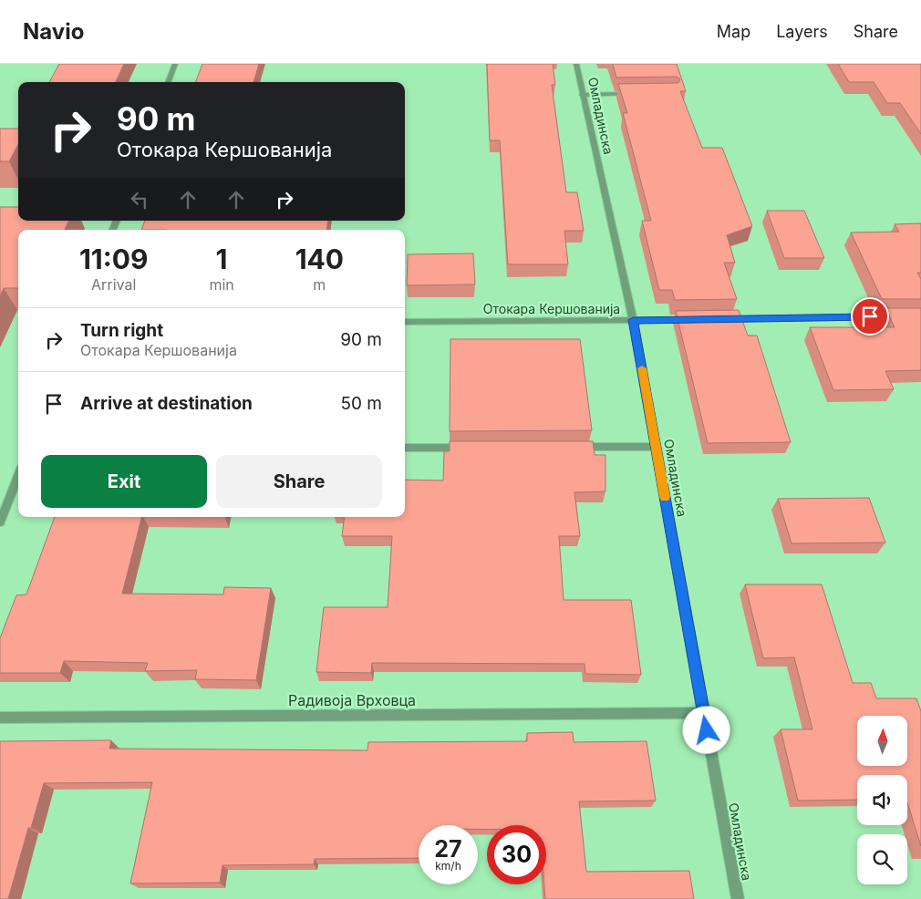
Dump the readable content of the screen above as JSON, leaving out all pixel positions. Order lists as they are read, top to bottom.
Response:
{
  "streets": {
    "street": ["Омладинска", "Отокара Кершованија", "Радивоја Врховца"]
  },
  "crossings": [
    ["Омладинска", "Отокара Кершованија"],
    ["Омладинска", "Радивоја Врховца"]
  ],
  "north": "top",
  "page": {
    "header": "Navio",
    "nav": ["Map", "Layers", "Share"],
    "turn": ["90 m", "Отокара Кершованија"],
    "eta": [
      "11:09",
      "Arrival",
      "1",
      "min",
      "140",
      "m"
    ],
    "list": [
      {
        "name": "Turn right",
        "note": "Отокара Кершованија",
        "value": "90 m"
      },
      {
        "name": "Arrive at destination",
        "value": "50 m"
      }
    ],
    "buttons": ["Exit", "Share"],
    "speed": "27 km/h",
    "limit": "30"
  }
}
